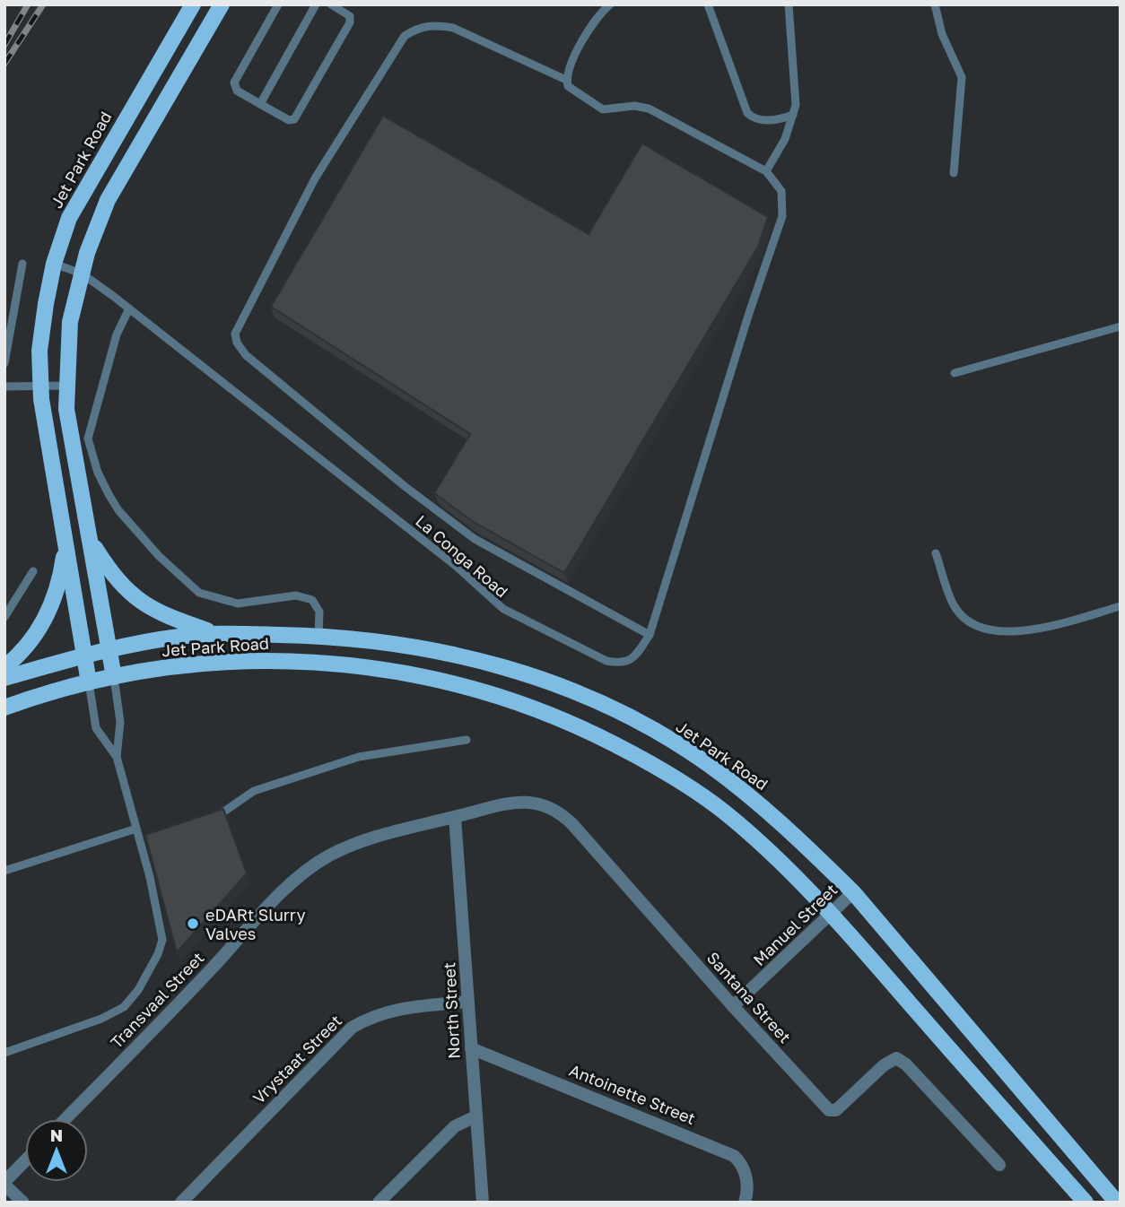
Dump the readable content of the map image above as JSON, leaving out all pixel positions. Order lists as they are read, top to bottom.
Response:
{
  "streets": {
    "main road": ["Jet Park Road"],
    "street": [
      "Manuel Street",
      "Santana Street",
      "Transvaal Street",
      "North Street",
      "Vrystaat Street",
      "Antoinette Street"
    ],
    "lane": ["La Conga Road"]
  },
  "crossings": [
    ["Jet Park Road", "La Conga Road"],
    ["Jet Park Road", "Manuel Street"],
    ["Manuel Street", "Santana Street"],
    ["Santana Street", "Transvaal Street"],
    ["Santana Street", "North Street"],
    ["Transvaal Street", "North Street"],
    ["North Street", "Vrystaat Street"],
    ["North Street", "Antoinette Street"]
  ],
  "places": ["eDARt Slurry Valves"],
  "north": "top"
}
